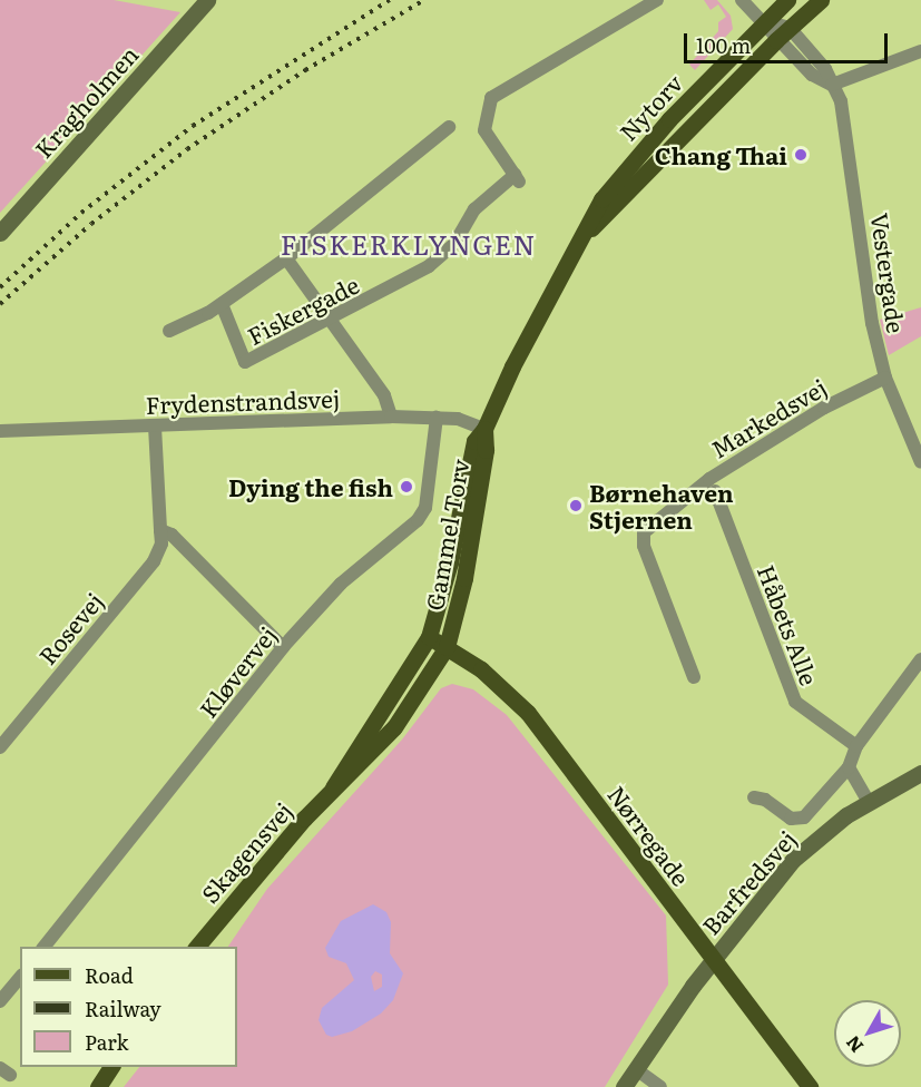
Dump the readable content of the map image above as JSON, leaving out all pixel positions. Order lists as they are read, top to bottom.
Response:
{
  "streets": {
    "main road": [
      "Nytorv",
      "Gammel Torv",
      "Nørregade",
      "Skagensvej"
    ],
    "street": [
      "Kragholmen",
      "Vestergade",
      "Fiskergade",
      "Frydenstrandsvej",
      "Markedsvej",
      "Håbets Alle",
      "Rosevej",
      "Kløvervej",
      "Barfredsvej"
    ]
  },
  "crossings": [
    ["Nytorv", "Gammel Torv"],
    ["Vestergade", "Markedsvej"],
    ["Frydenstrandsvej", "Gammel Torv"],
    ["Frydenstrandsvej", "Rosevej"],
    ["Frydenstrandsvej", "Kløvervej"],
    ["Gammel Torv", "Nørregade"],
    ["Gammel Torv", "Skagensvej"],
    ["Nørregade", "Skagensvej"],
    ["Nørregade", "Barfredsvej"]
  ],
  "districts": ["FISKERKLYNGEN"],
  "places": ["Chang Thai", "Dying the fish", "Børnehaven Stjernen"],
  "legend": ["Road", "Railway", "Park"],
  "scale_bar": "100 m",
  "north": "bottom left"
}
